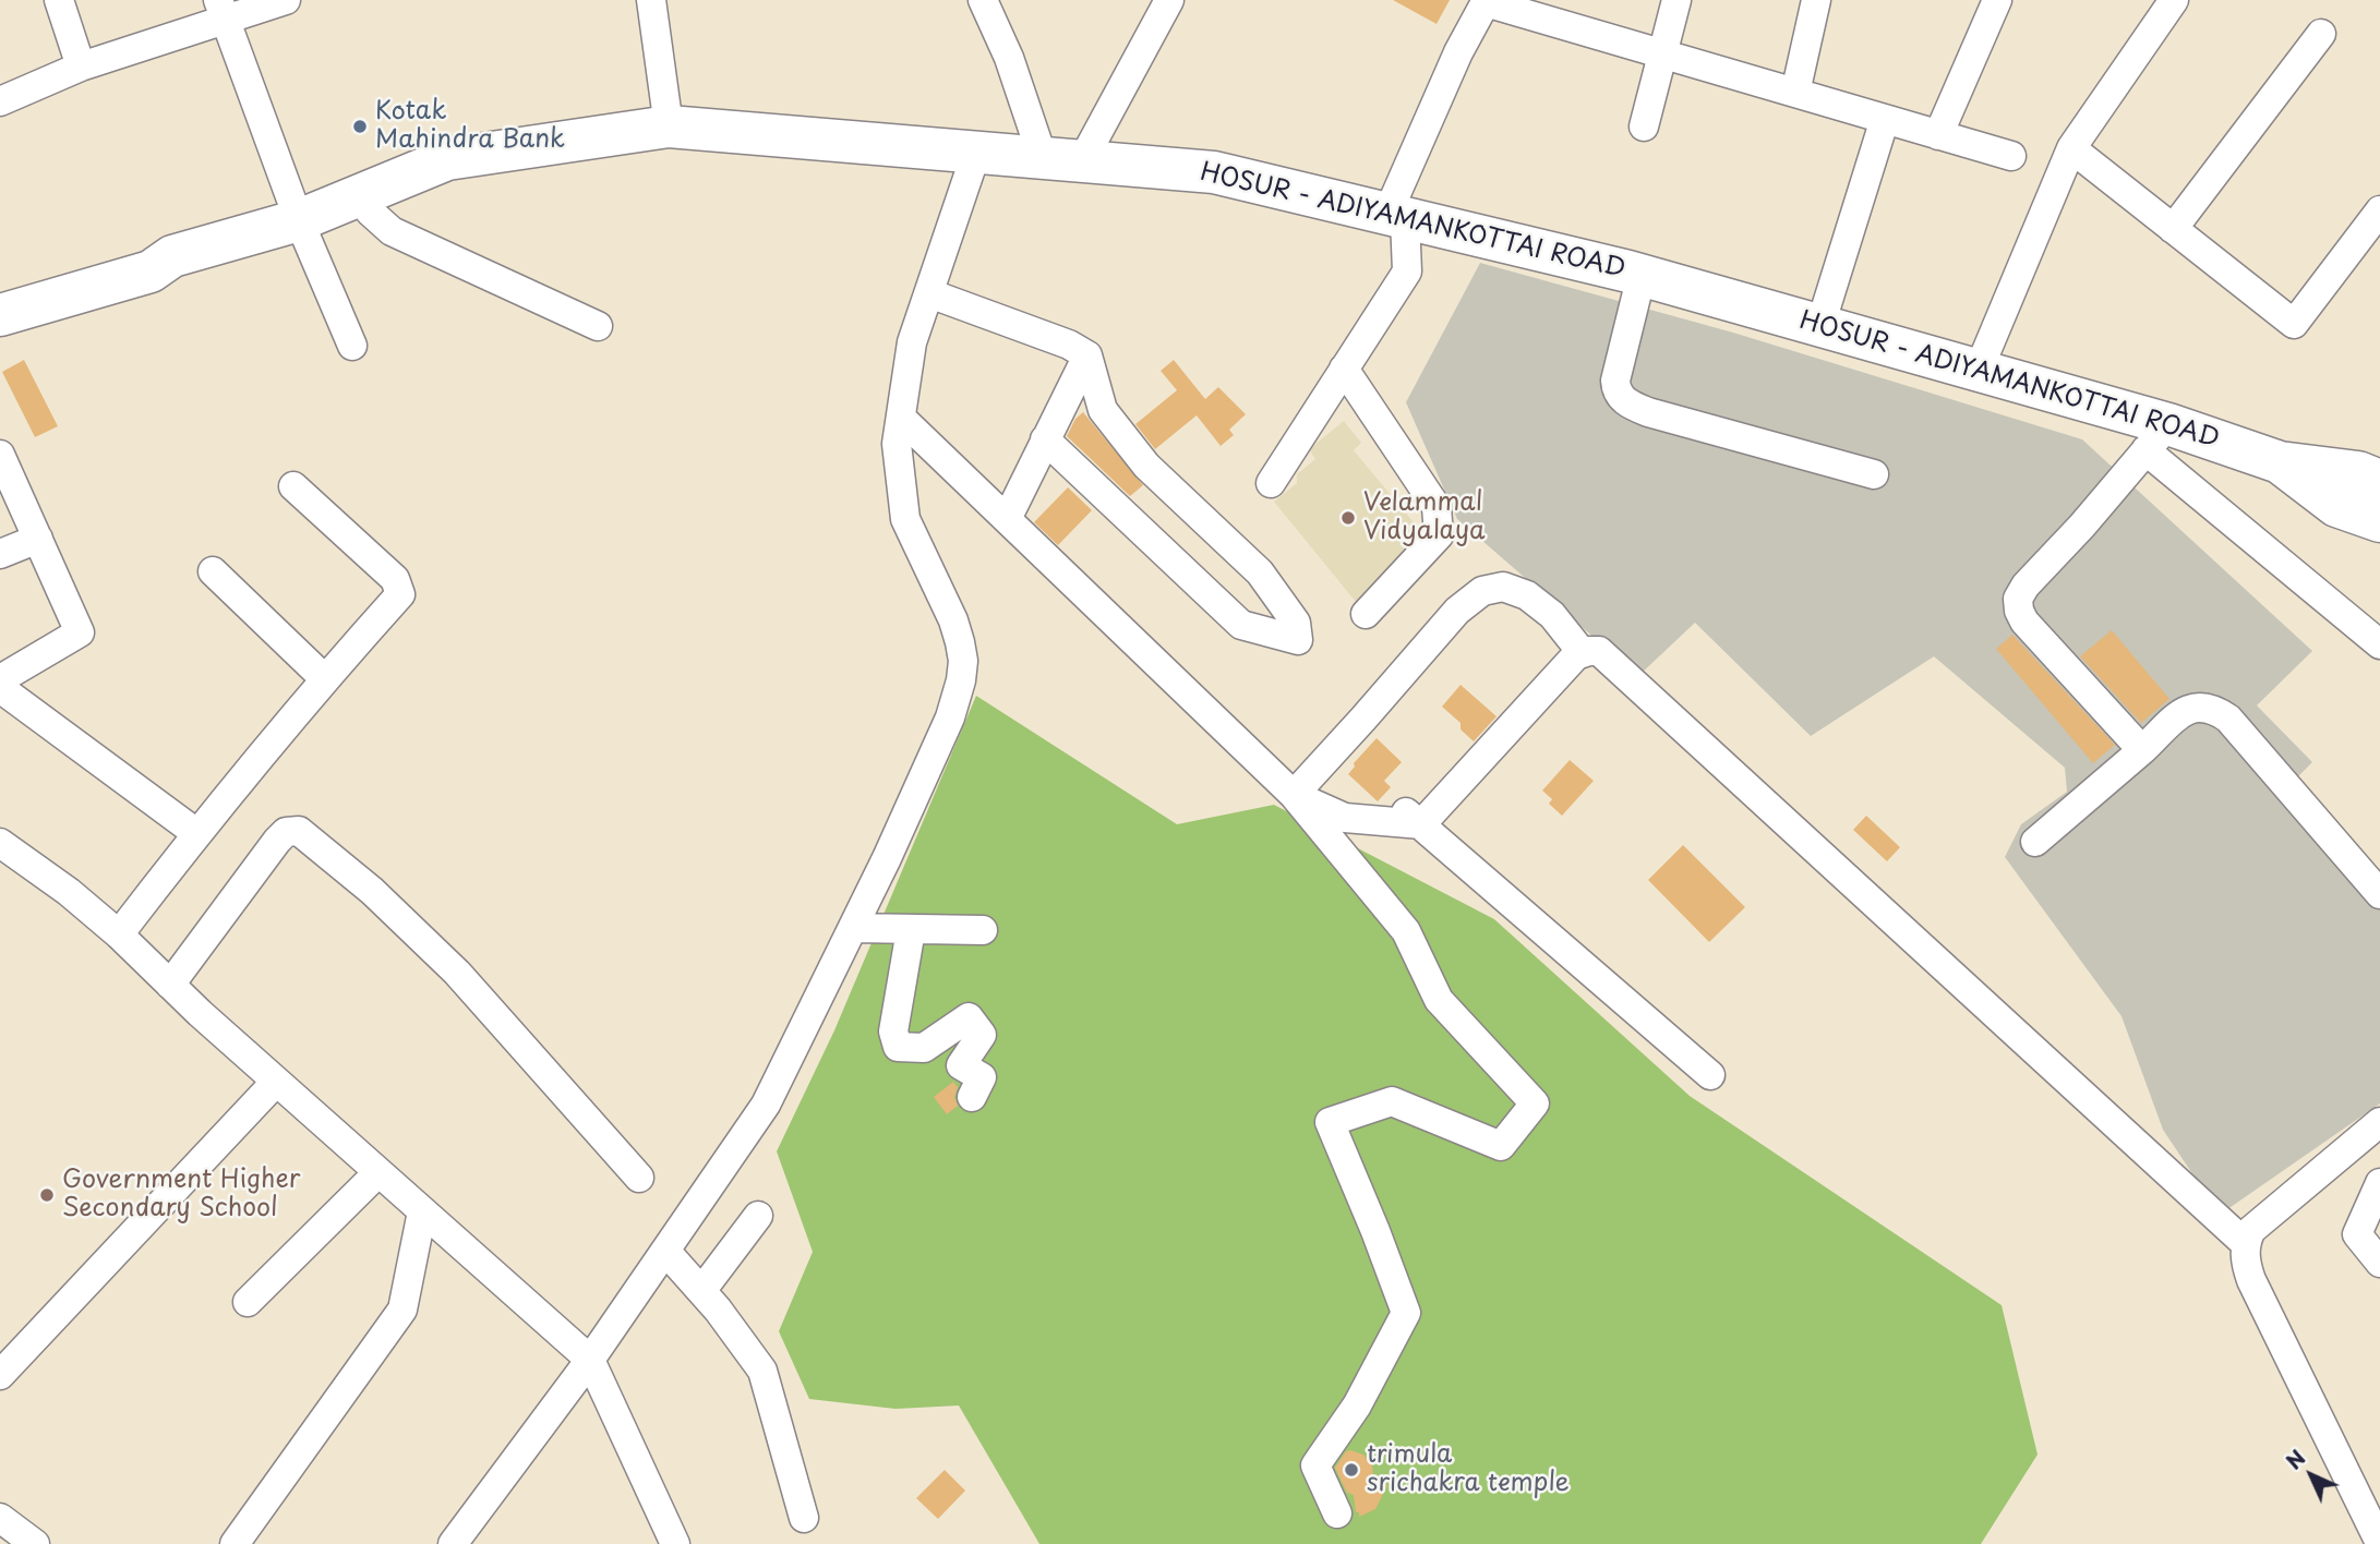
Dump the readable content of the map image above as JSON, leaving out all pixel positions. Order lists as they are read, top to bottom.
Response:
{
  "streets": {
    "highway": ["HOSUR - ADIYAMANKOTTAI ROAD"]
  },
  "places": [
    "Kotak Mahindra Bank",
    "Velammal Vidyalaya",
    "Government Higher Secondary School",
    "trimula srichakra temple"
  ],
  "north": "top left"
}
